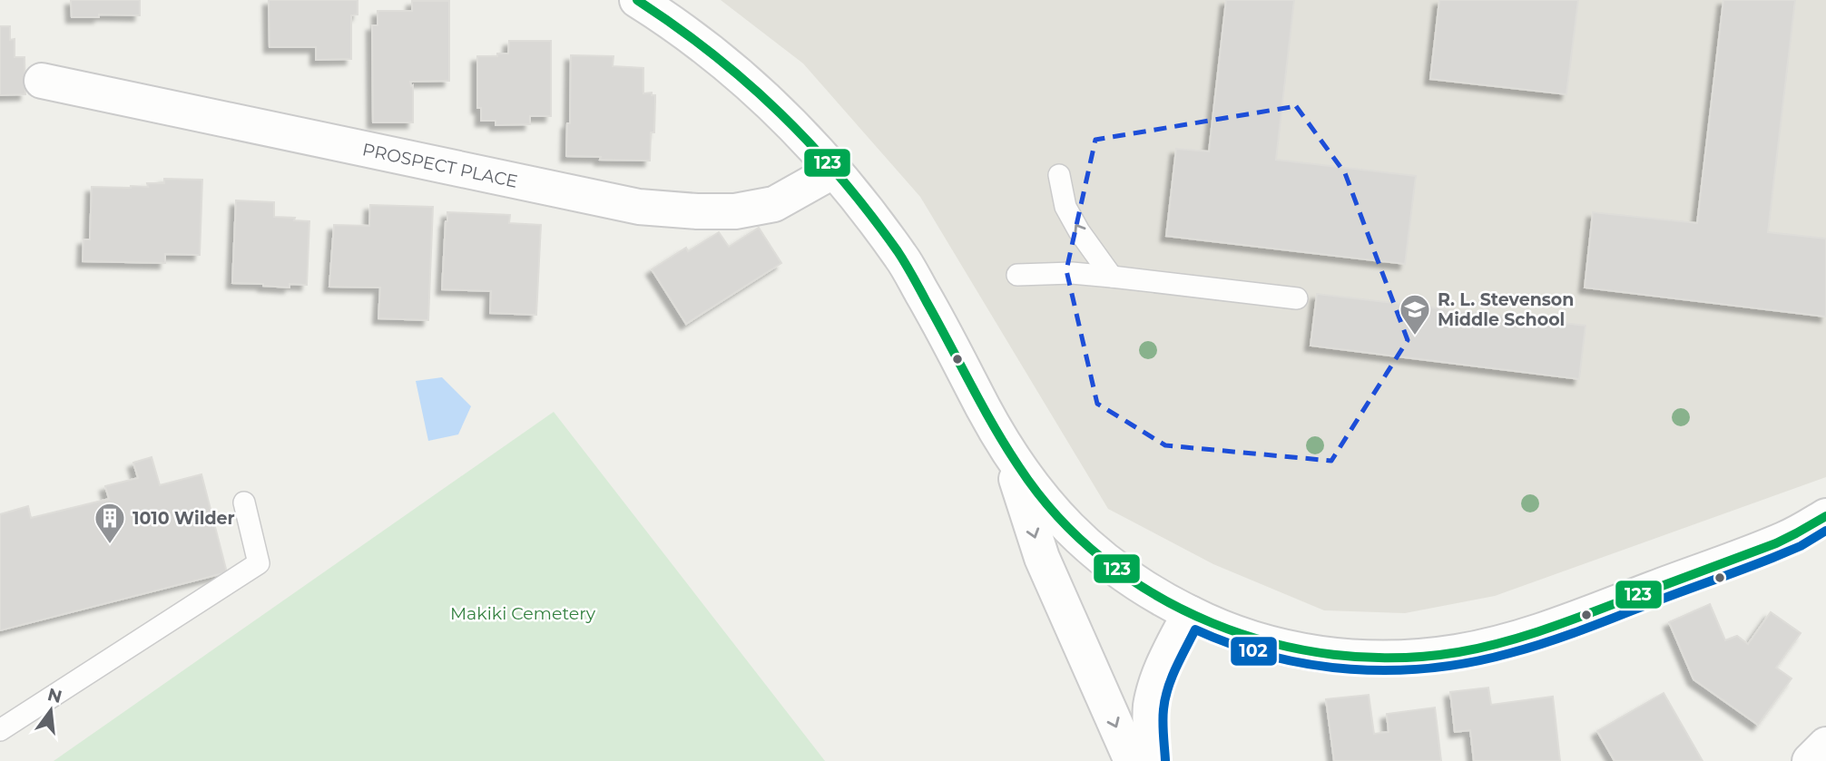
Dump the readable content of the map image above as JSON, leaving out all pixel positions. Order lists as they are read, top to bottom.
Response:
{
  "streets": {
    "street": ["PROSPECT PLACE"]
  },
  "parks": ["Makiki Cemetery"],
  "places": {
    "school or university": ["R. L. Stevenson Middle School"],
    "building": ["1010 Wilder"]
  },
  "lines": ["transit line 123", "transit line 102"],
  "north": "top"
}
